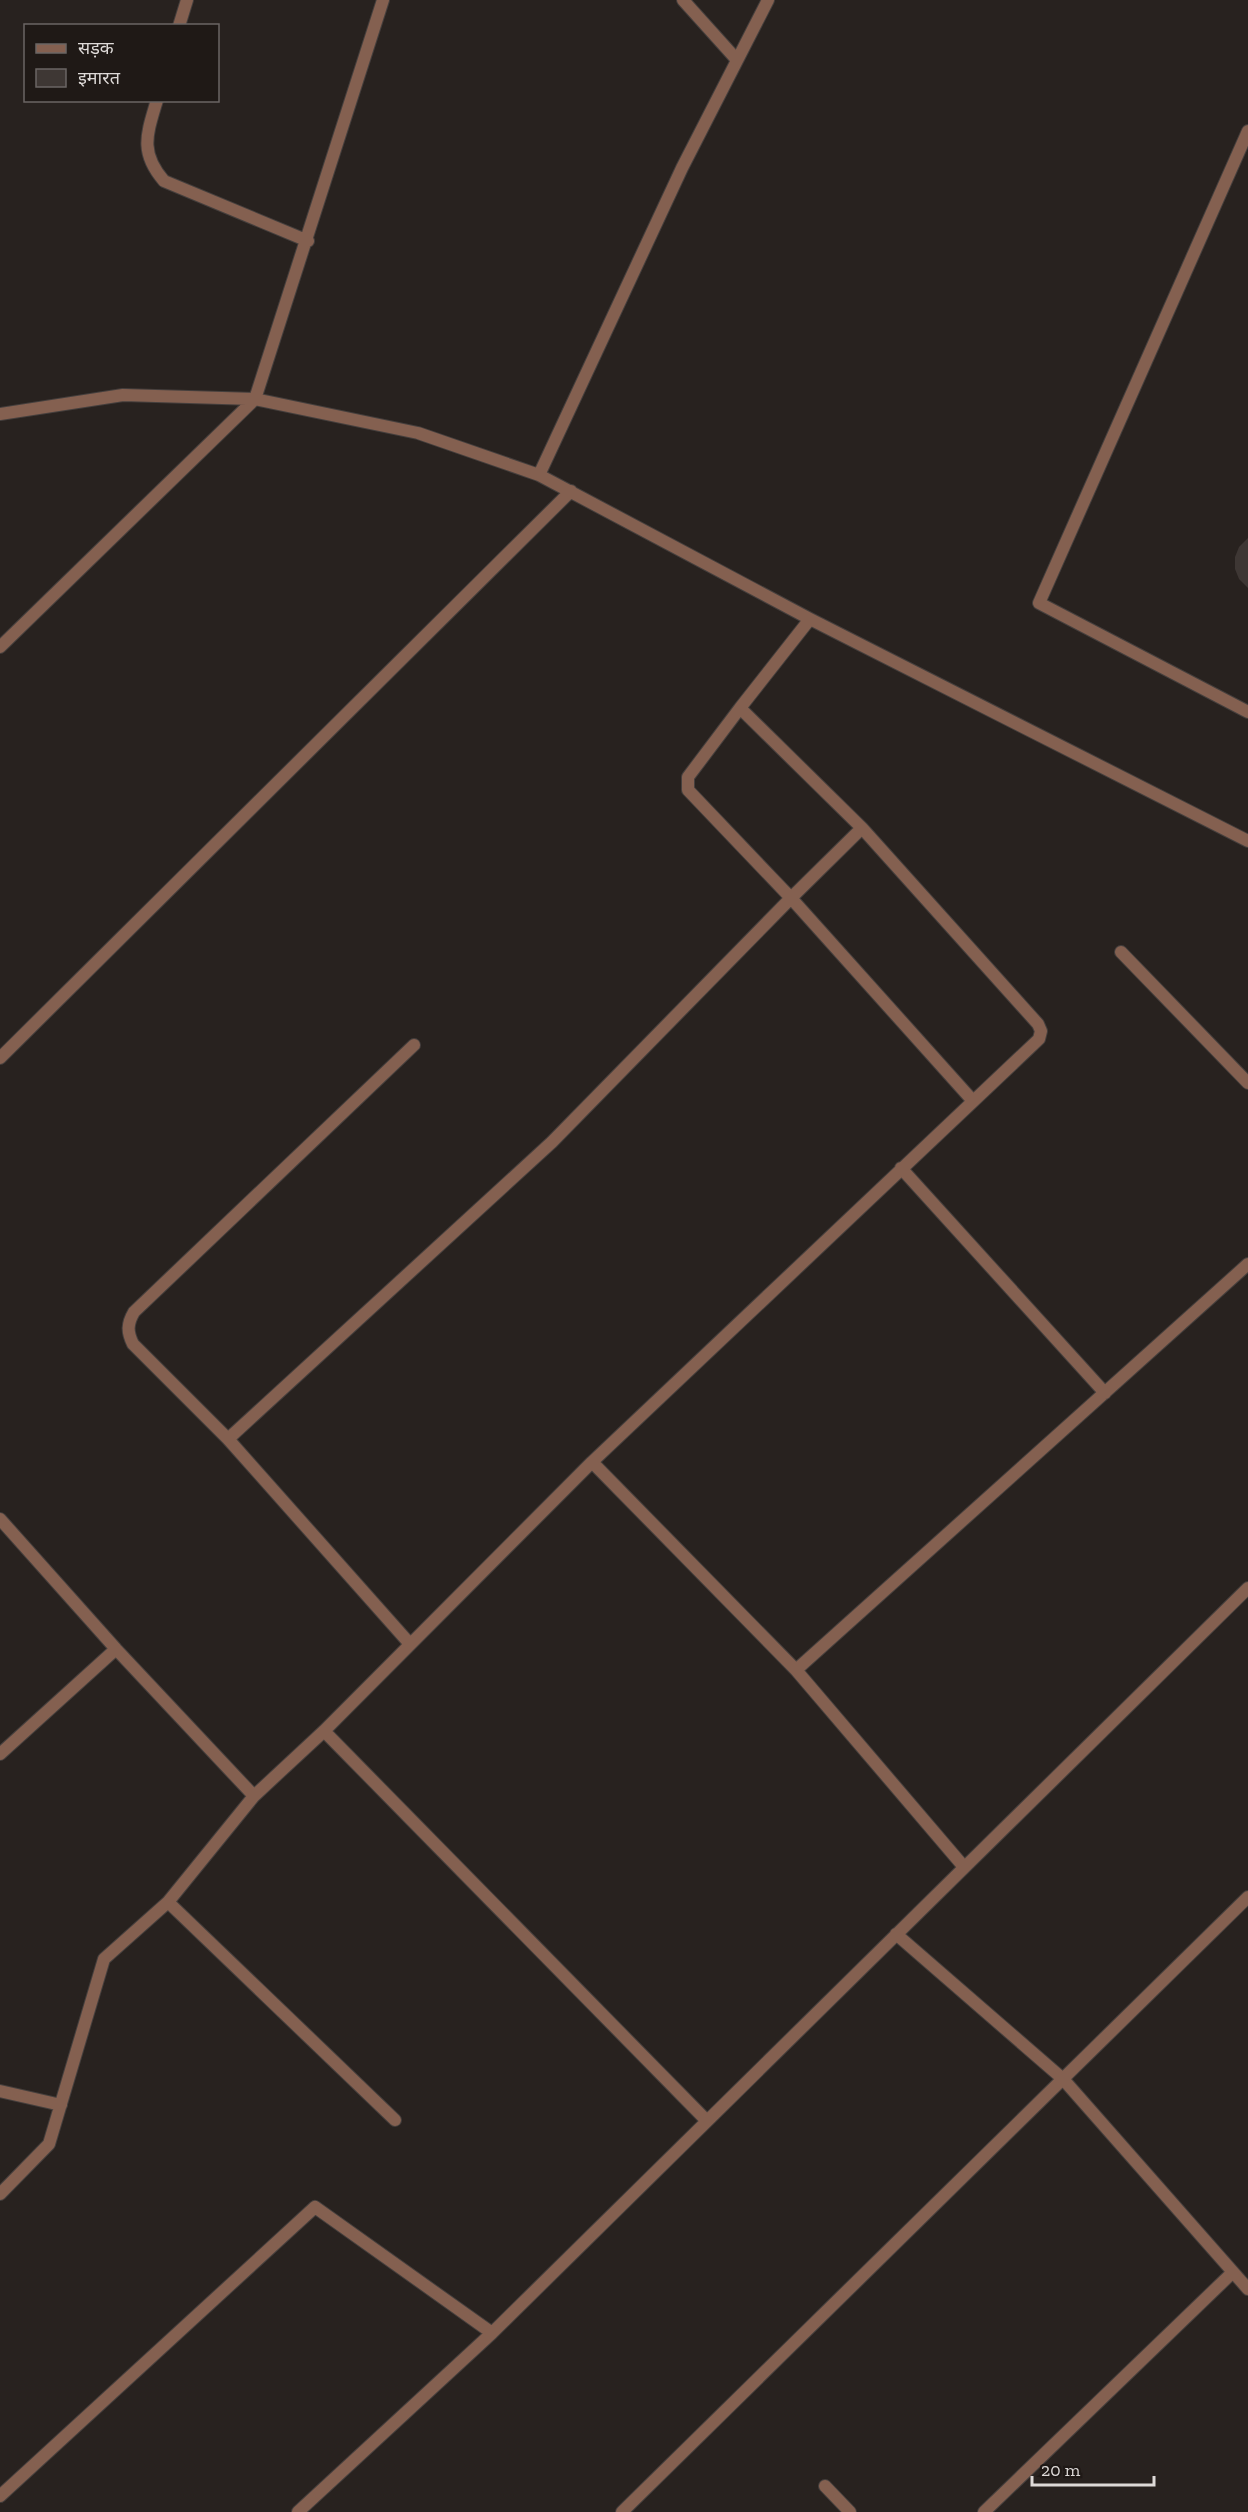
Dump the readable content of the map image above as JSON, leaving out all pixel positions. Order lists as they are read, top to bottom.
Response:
{
  "legend": ["सड़क", "इमारत"],
  "scale_bar": "20 m"
}
